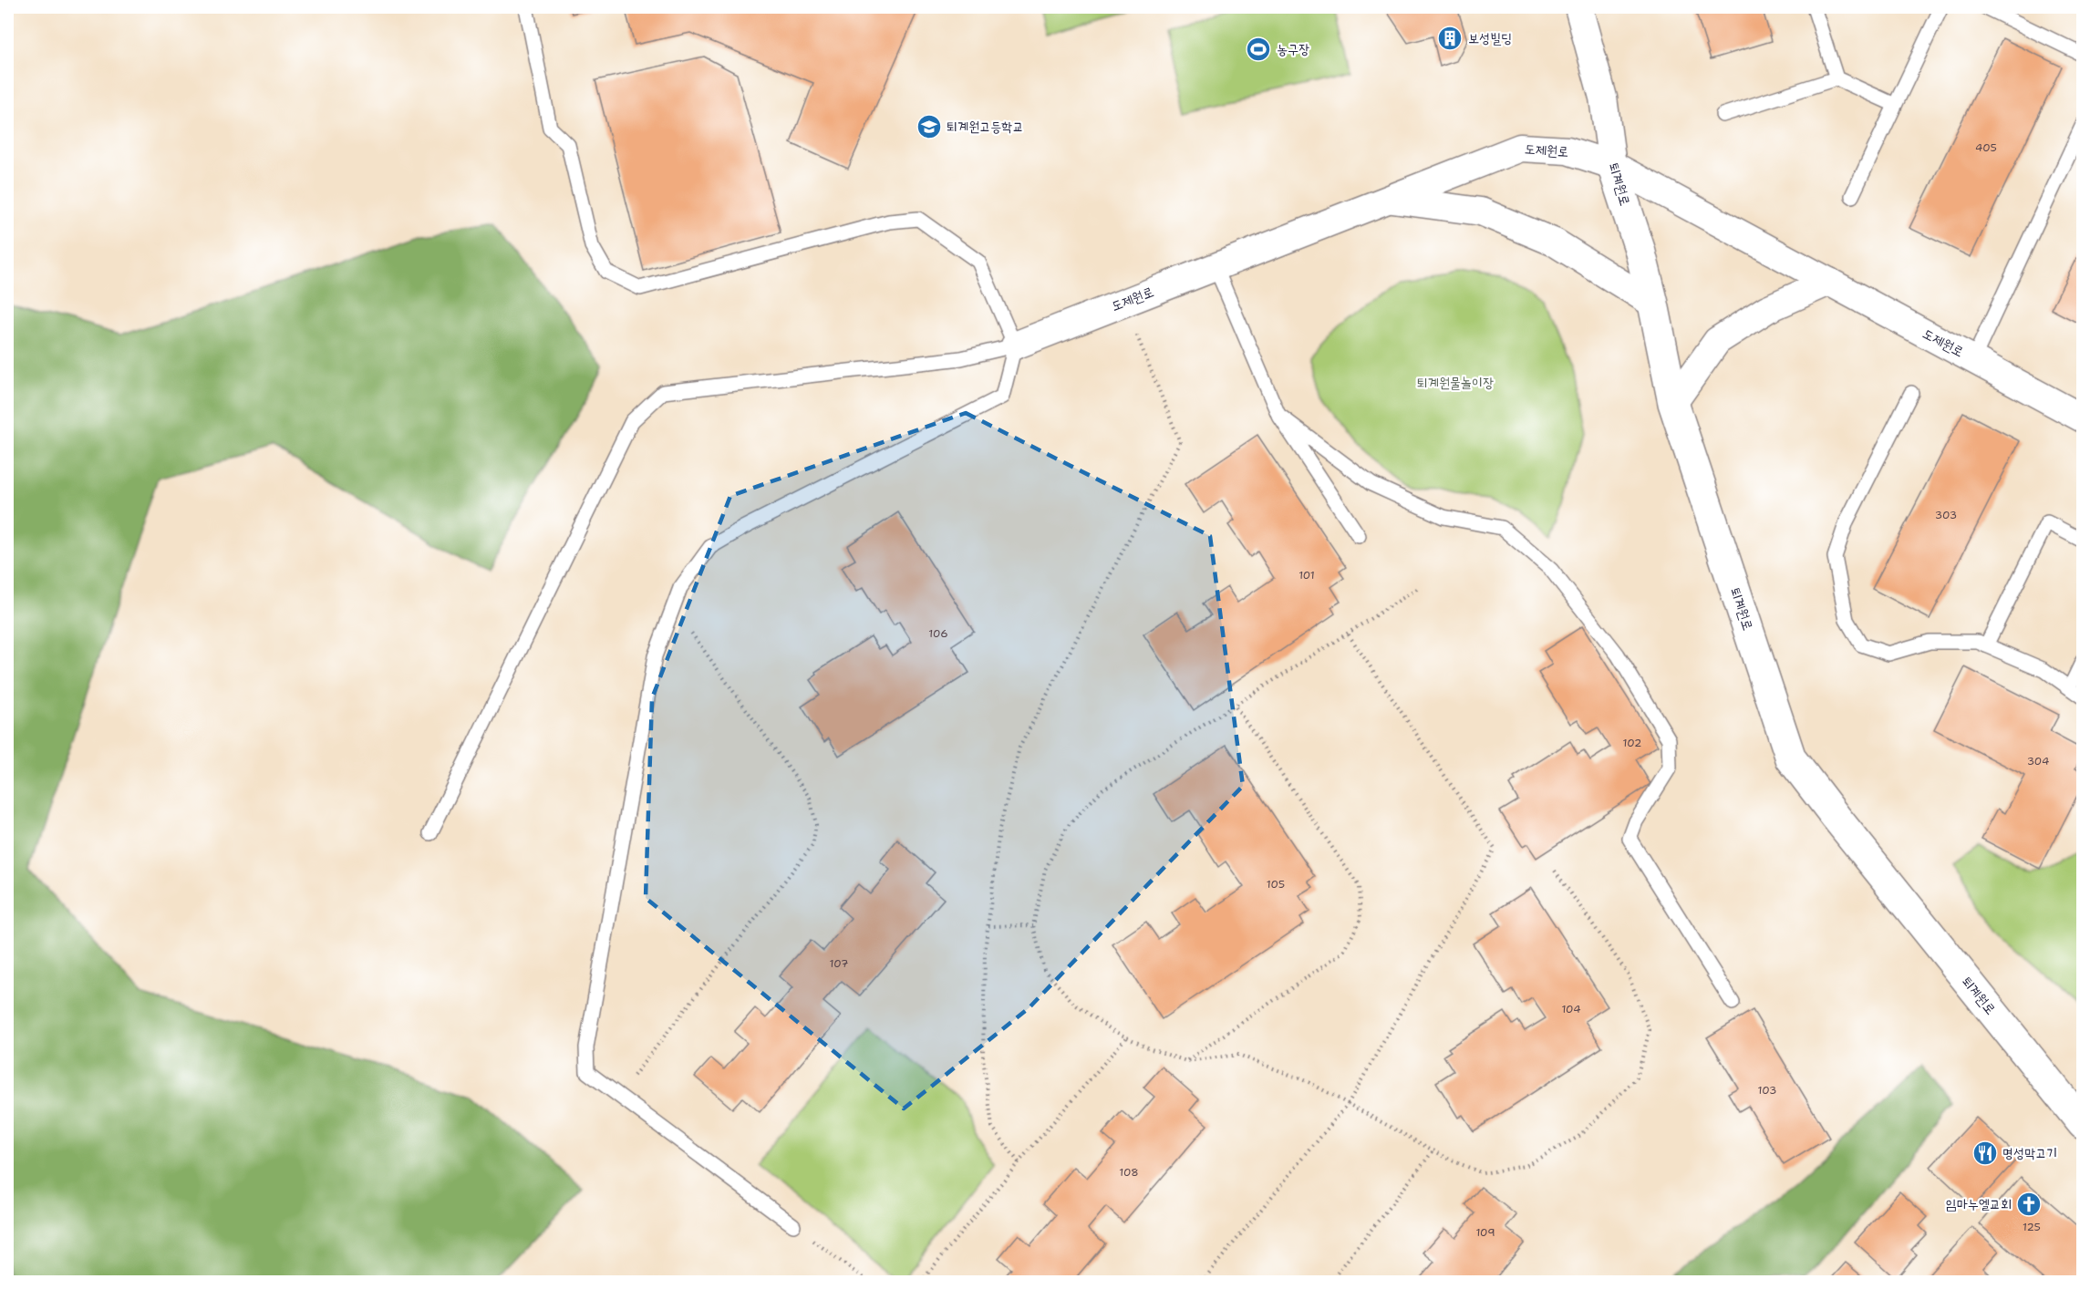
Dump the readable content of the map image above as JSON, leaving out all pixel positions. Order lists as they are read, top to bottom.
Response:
{
  "streets": {
    "street": ["도제원로", "퇴계원로"]
  },
  "crossings": [
    ["도제원로", "퇴계원로"]
  ],
  "parks": ["퇴계원물놀이장"],
  "places": {
    "building": ["보성빌딩"],
    "sports": ["농구장"],
    "school or university": ["퇴계원고등학교"],
    "restaurant": ["명성막고기"],
    "church": ["임마누엘교회"]
  },
  "house_numbers": [
    "405",
    "303",
    "101",
    "106",
    "102",
    "304",
    "105",
    "107",
    "104",
    "103",
    "108",
    "125",
    "109"
  ]
}
